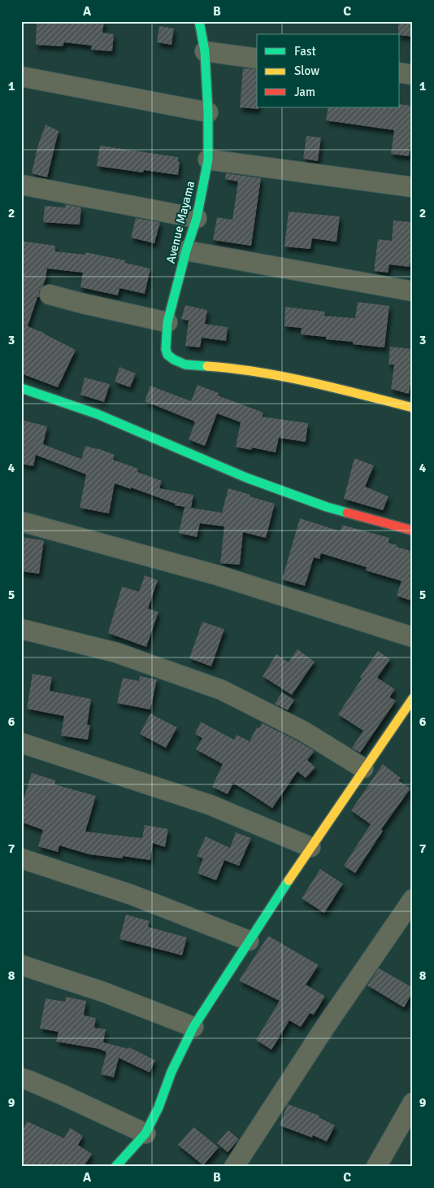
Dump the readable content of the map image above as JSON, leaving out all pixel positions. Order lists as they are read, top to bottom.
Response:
{
  "streets": {
    "street": ["Avenue Mayama"]
  },
  "legend": ["Fast", "Slow", "Jam"],
  "grid": {
    "columns": ["A", "B", "C"],
    "rows": [
      "1",
      "2",
      "3",
      "4",
      "5",
      "6",
      "7",
      "8",
      "9"
    ]
  }
}
